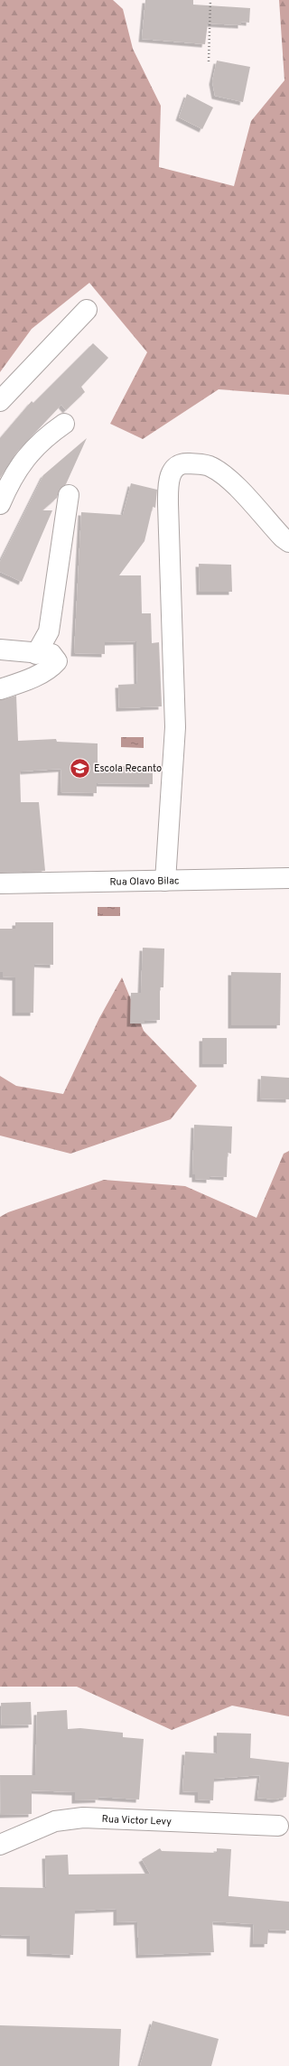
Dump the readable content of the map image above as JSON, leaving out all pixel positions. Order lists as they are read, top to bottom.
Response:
{
  "streets": {
    "main road": ["Rua Olavo Bilac", "Rua Victor Levy"]
  },
  "places": {
    "school or university": ["Escola Recanto"]
  }
}
